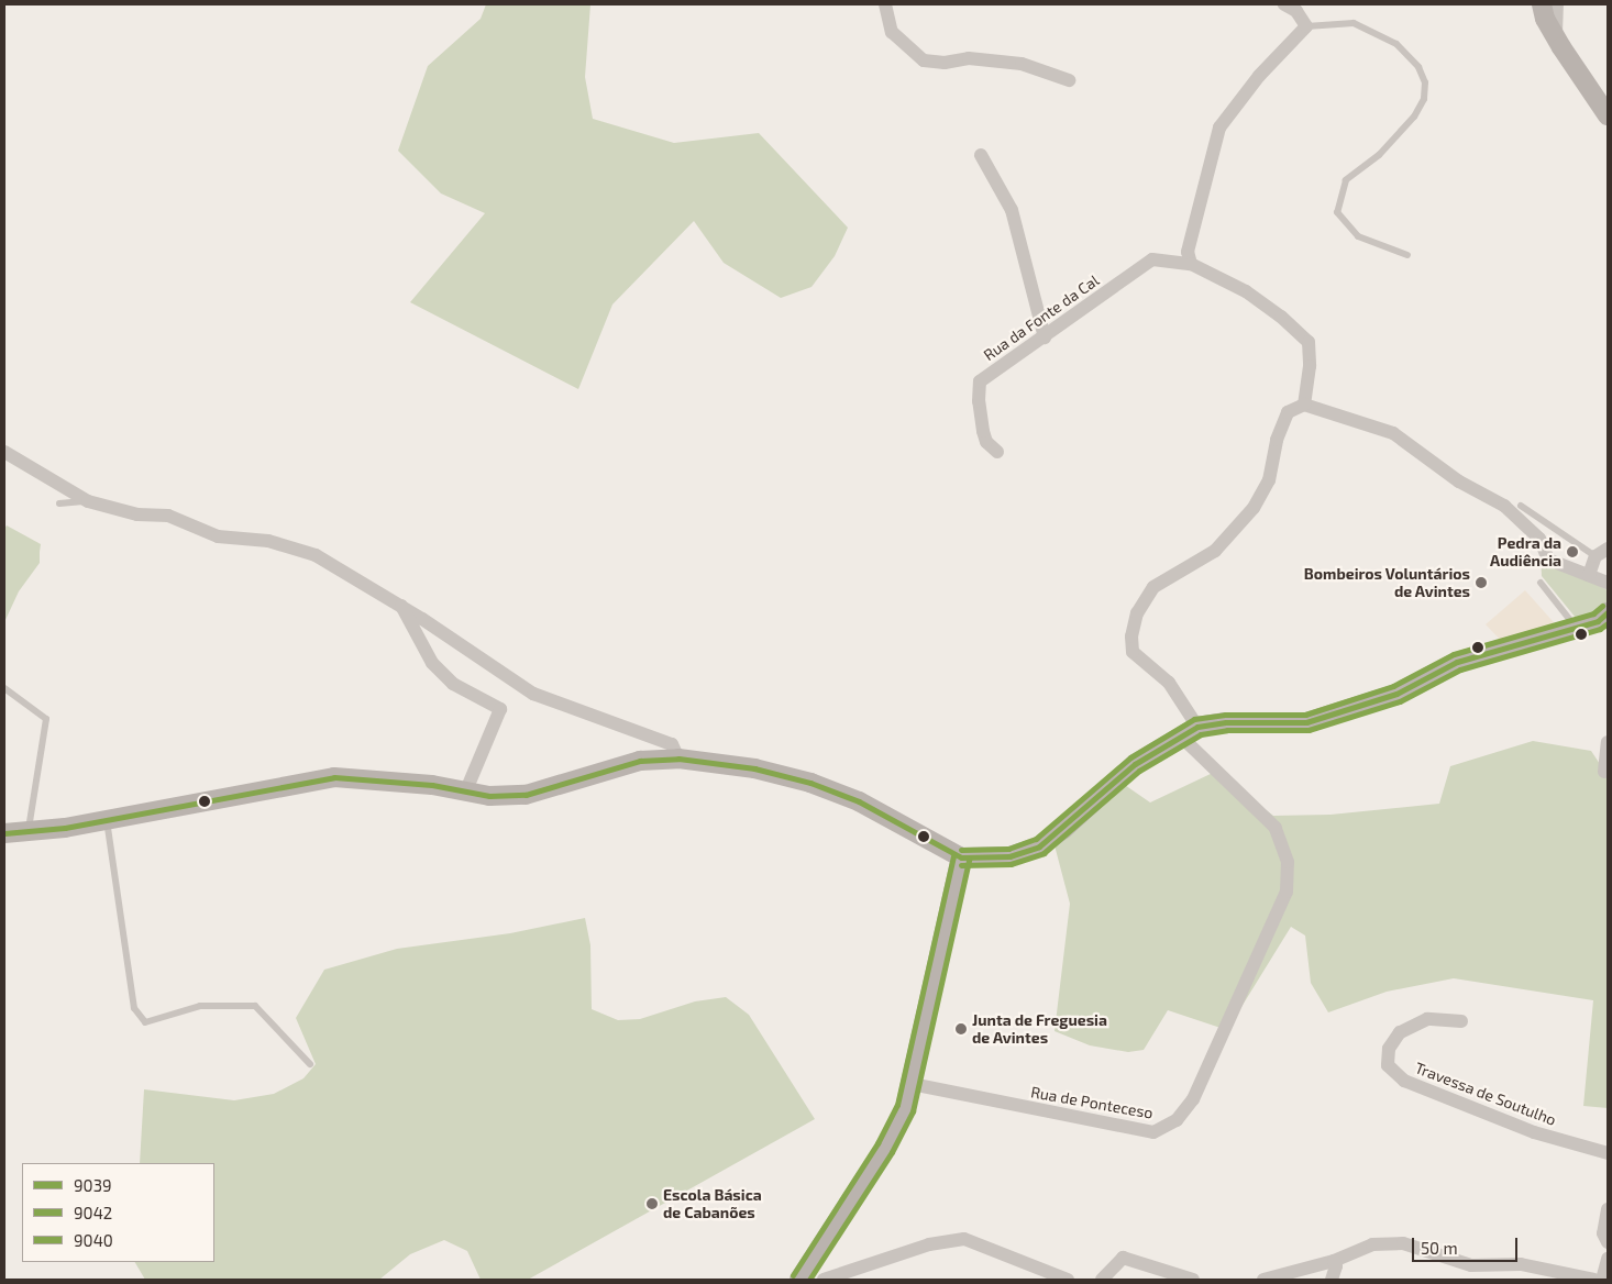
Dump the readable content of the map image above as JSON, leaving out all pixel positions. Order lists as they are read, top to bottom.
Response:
{
  "streets": {
    "street": ["Rua da Fonte da Cal", "Travessa de Soutulho", "Rua de Ponteceso"]
  },
  "places": [
    "Pedra da Audiência",
    "Bombeiros Voluntários de Avintes",
    "Junta de Freguesia de Avintes",
    "Escola Básica de Cabanões"
  ],
  "lines": ["transit line 9040", "transit line 9039", "transit line 9042"],
  "legend": ["9039", "9042", "9040"],
  "scale_bar": "50 m"
}
